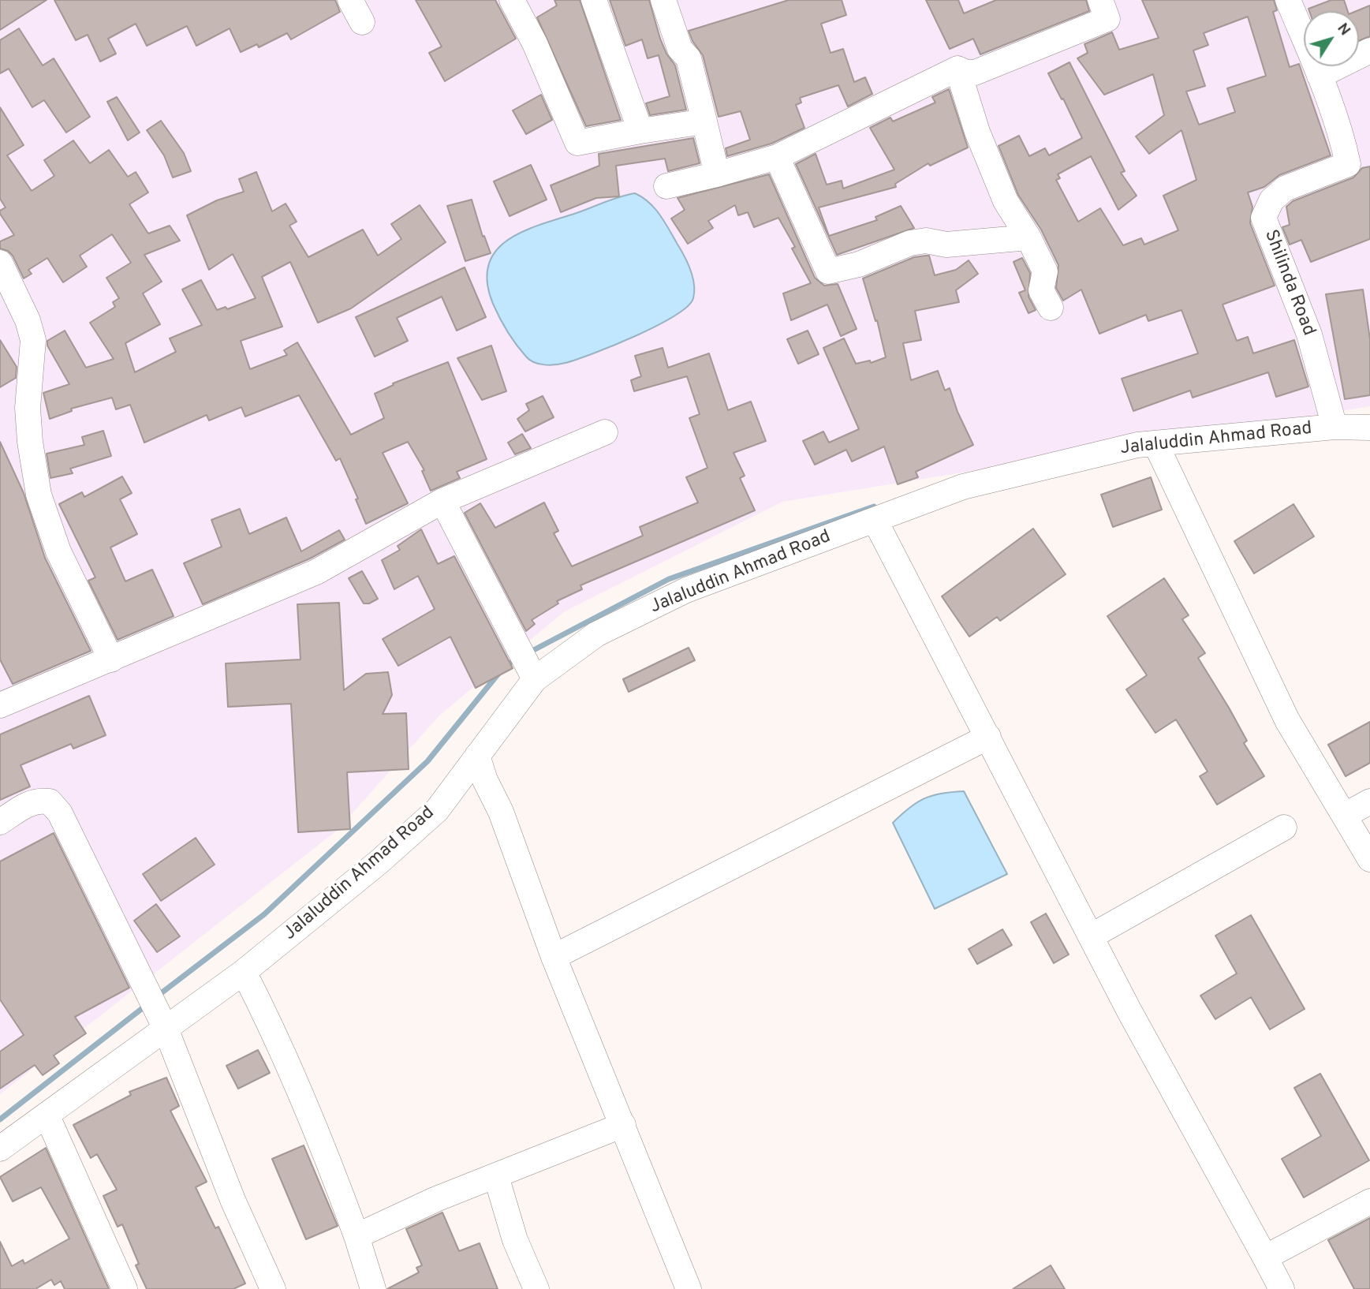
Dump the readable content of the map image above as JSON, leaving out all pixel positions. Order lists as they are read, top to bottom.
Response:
{
  "streets": {
    "street": ["Shilinda Road", "Jalaluddin Ahmad Road"]
  },
  "crossings": [
    ["Shilinda Road", "Jalaluddin Ahmad Road"]
  ],
  "north": "top right"
}
